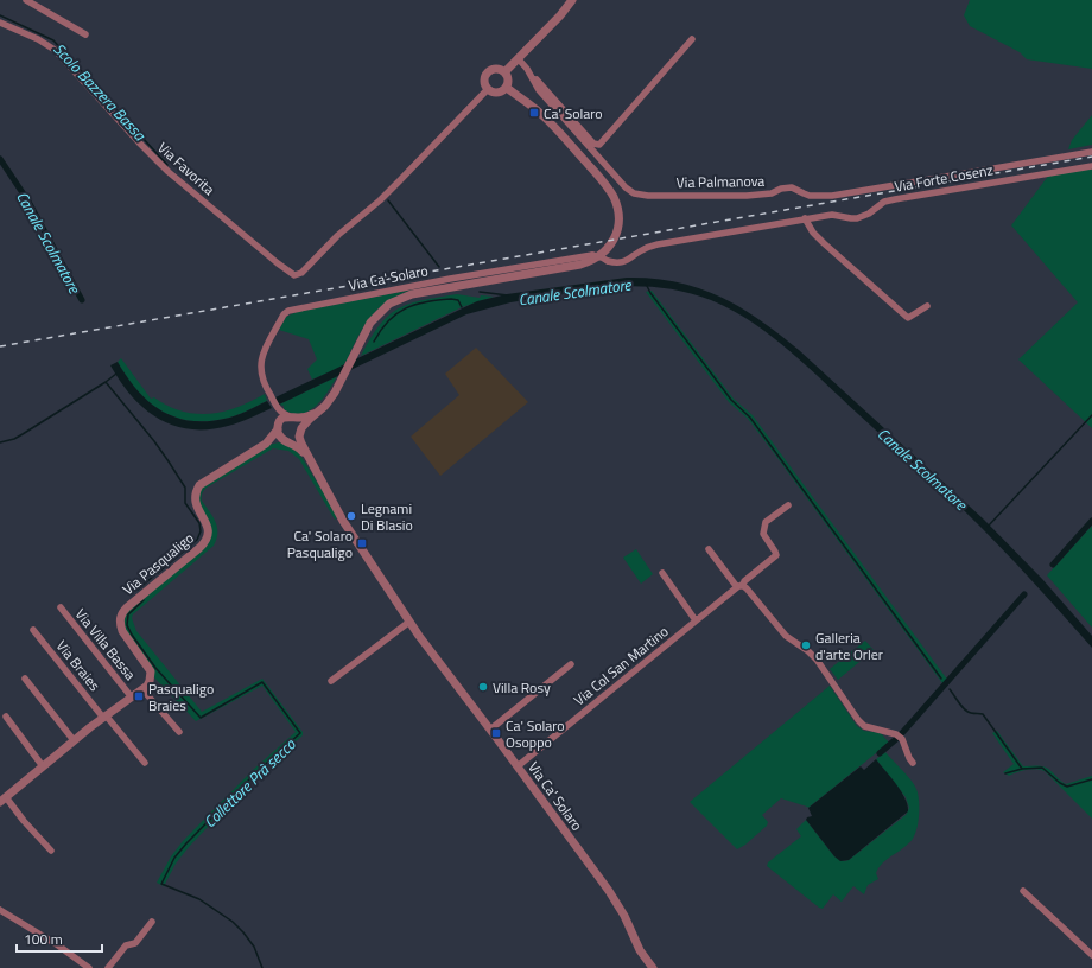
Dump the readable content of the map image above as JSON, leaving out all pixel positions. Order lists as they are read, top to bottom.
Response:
{
  "streets": {
    "street": [
      "Via Favorita",
      "Via Forte Cosenz",
      "Via Palmanova",
      "Via Ca' Solaro",
      "Via Pasqualigo",
      "Via Villa Bassa",
      "Via Braies",
      "Via Col San Martino"
    ]
  },
  "crossings": [
    ["Via Favorita", "Via Ca' Solaro"],
    ["Via Forte Cosenz", "Via Ca' Solaro"],
    ["Via Ca' Solaro", "Via Pasqualigo"],
    ["Via Ca' Solaro", "Via Col San Martino"]
  ],
  "water": ["Scolo Bazzera Bassa", "Canale Scolmatore", "Collettore Prà secco"],
  "places": {
    "transit": [
      "Ca' Solaro",
      "Ca' Solaro Pasqualigo",
      "Pasqualigo Braies",
      "Ca' Solaro Osoppo"
    ],
    "other": ["Legnami Di Blasio", "Galleria d'arte Orler", "Villa Rosy"]
  },
  "scale_bar": "100 m"
}
